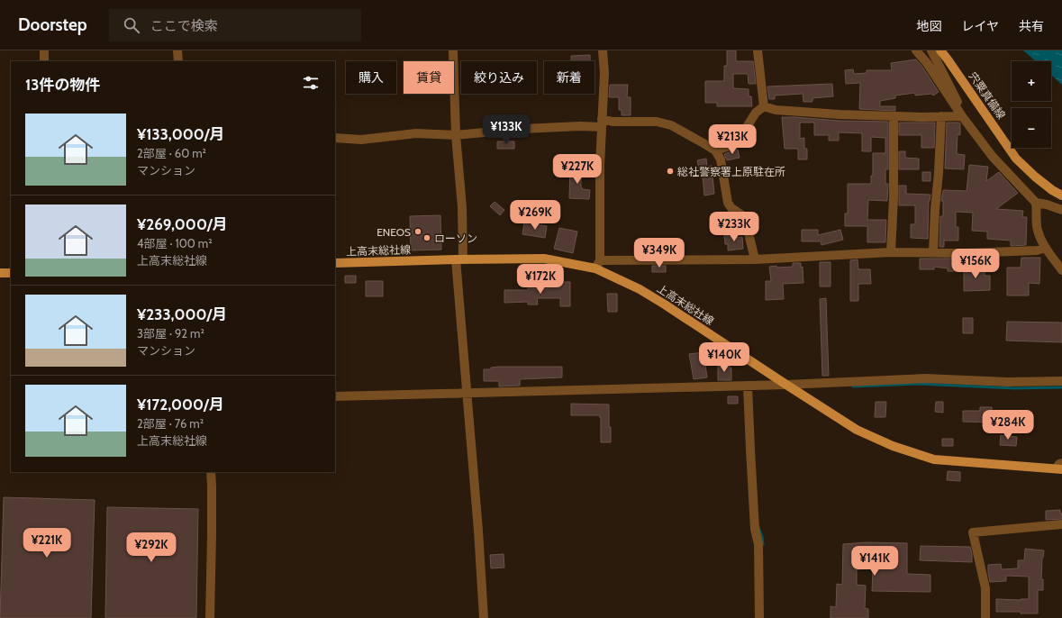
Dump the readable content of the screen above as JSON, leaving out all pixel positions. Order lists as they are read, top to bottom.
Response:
{
  "streets": {
    "main road": ["宍粟真備線", "上高末総社線"]
  },
  "places": ["総社警察署上原駐在所", "ENEOS", "ローソン"],
  "page": {
    "header": "Doorstep",
    "search": "ここで検索",
    "nav": ["地図", "レイヤ", "共有"],
    "map_buttons": ["+", "−"],
    "chip": [
      "購入",
      "賃貸",
      "絞り込み",
      "新着"
    ],
    "heading": "13件の物件",
    "list": [
      {
        "name": "¥133,000/月",
        "note": "2部屋 · 60 m² · マンション"
      },
      {
        "name": "¥269,000/月",
        "note": "4部屋 · 100 m² · 上高末総社線"
      },
      {
        "name": "¥233,000/月",
        "note": "3部屋 · 92 m² · マンション"
      },
      {
        "name": "¥172,000/月",
        "note": "2部屋 · 76 m² · 上高末総社線"
      }
    ],
    "price": [
      "¥133K",
      "¥213K",
      "¥227K",
      "¥269K",
      "¥233K",
      "¥349K",
      "¥156K",
      "¥172K",
      "¥140K",
      "¥284K",
      "¥221K",
      "¥292K",
      "¥141K"
    ]
  }
}
